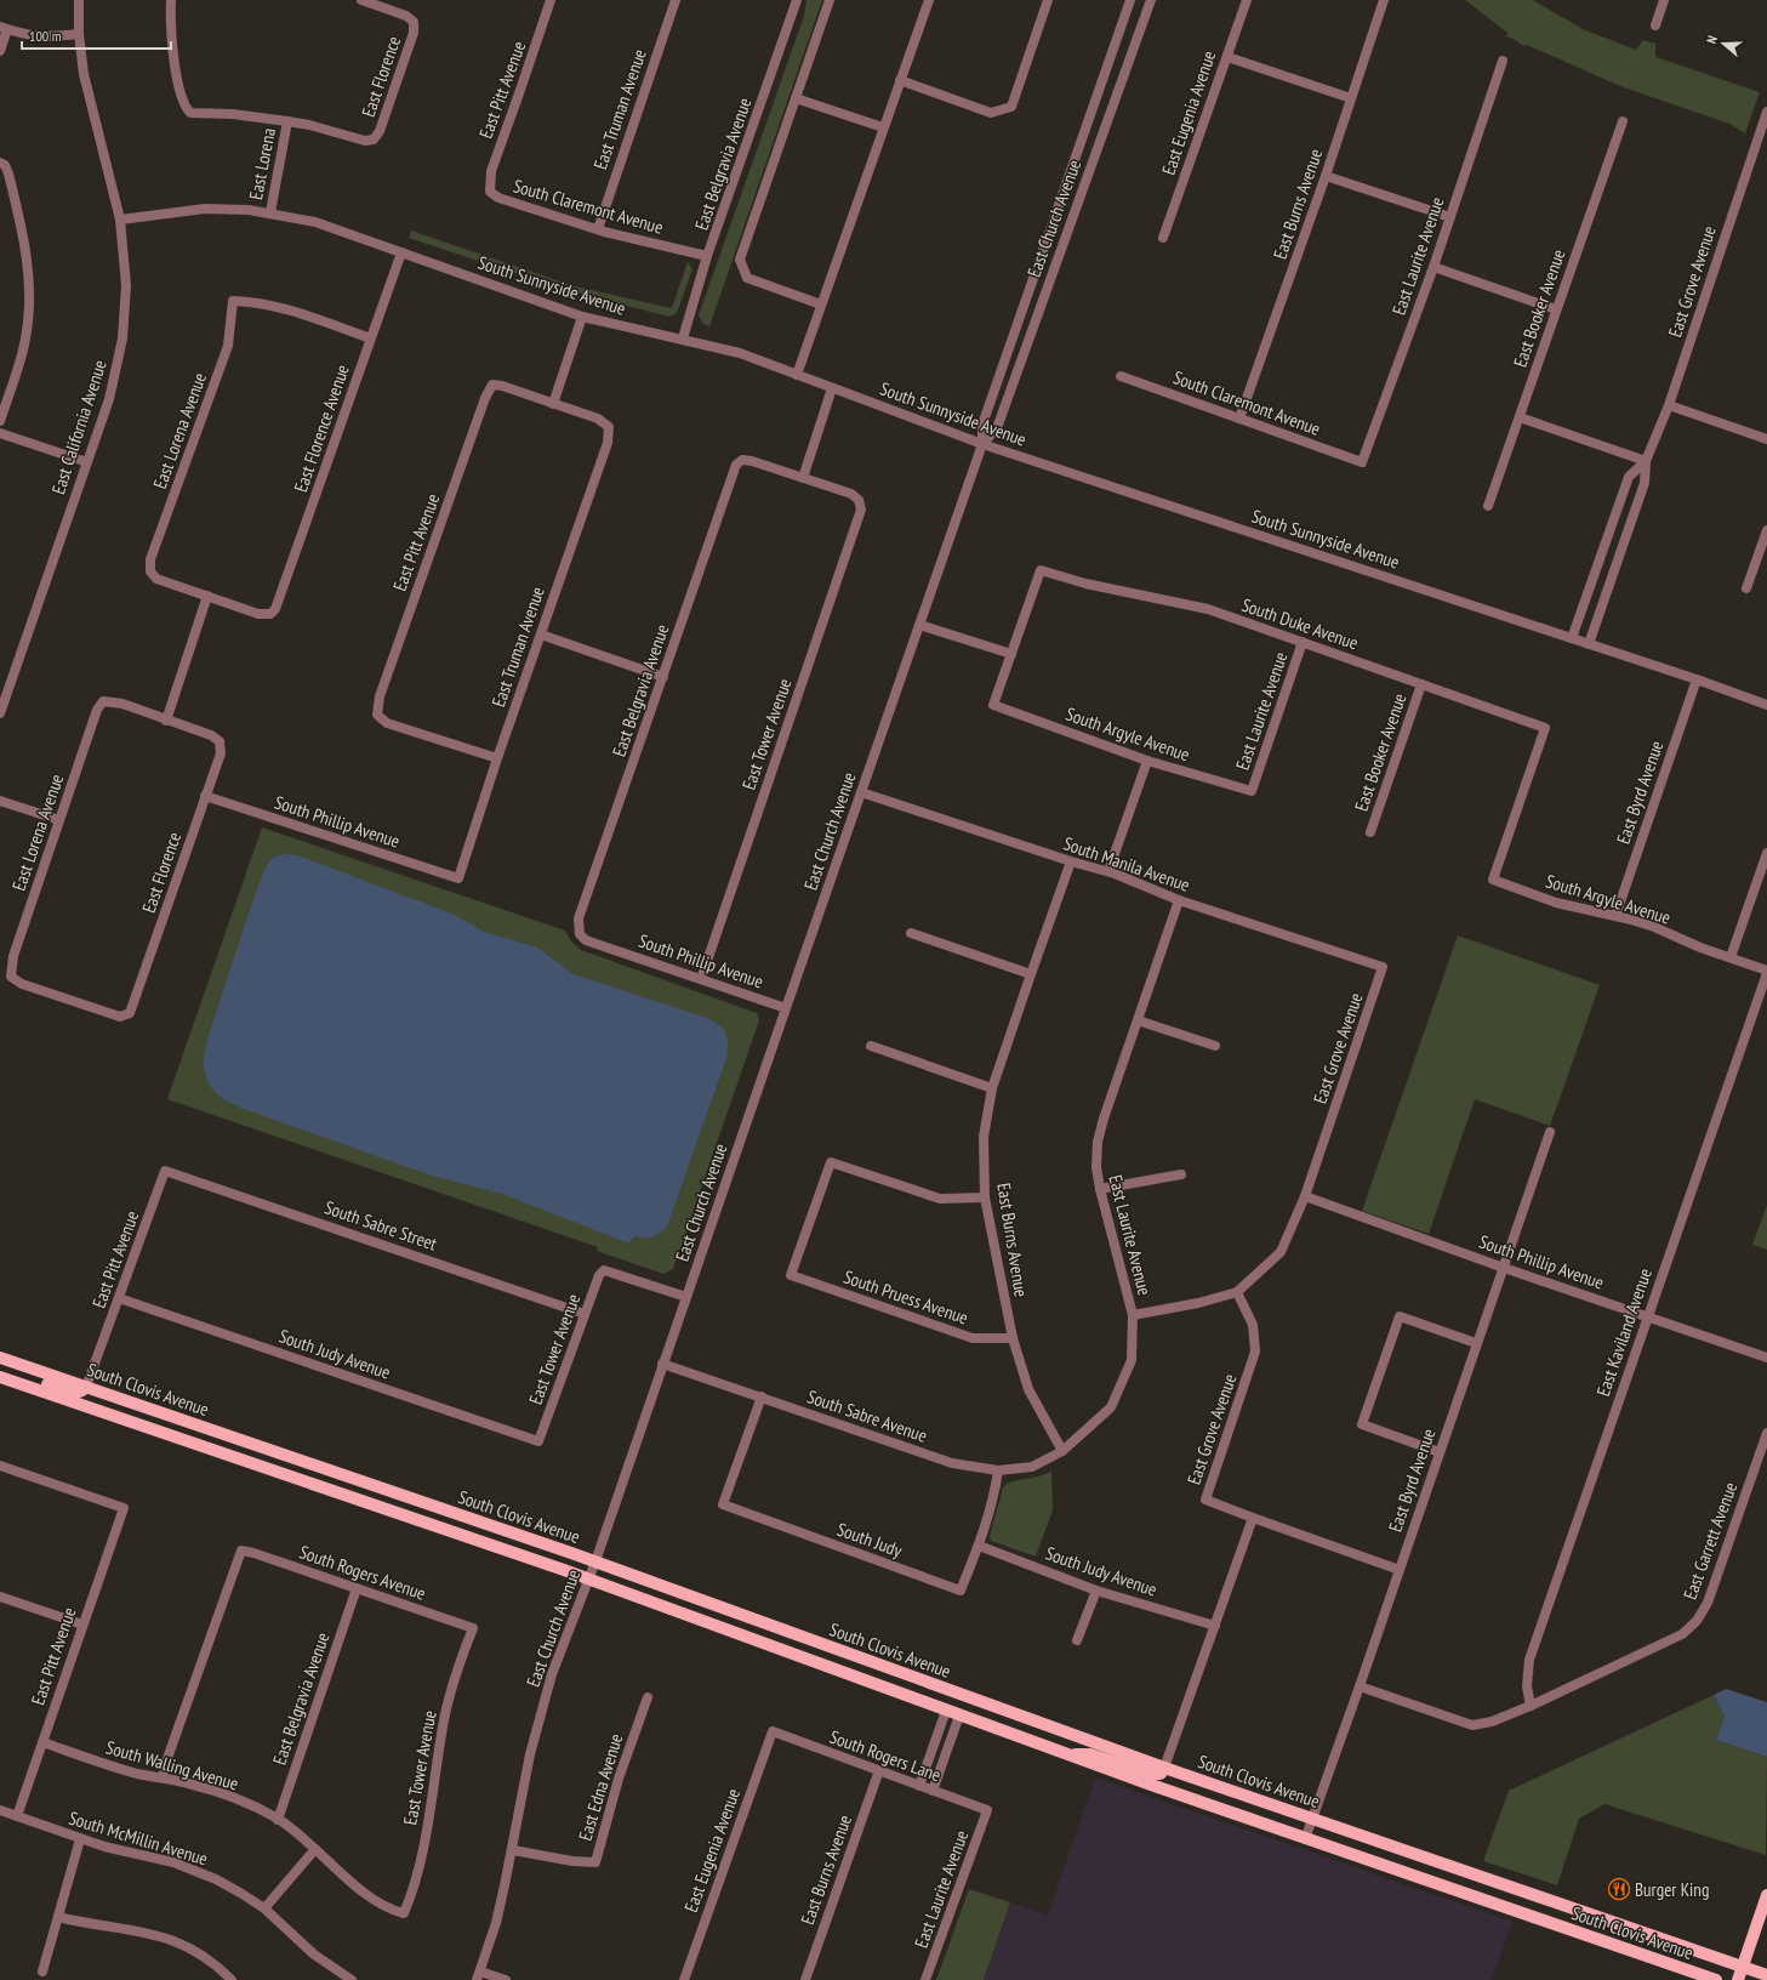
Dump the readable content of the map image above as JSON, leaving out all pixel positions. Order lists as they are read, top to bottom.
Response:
{
  "streets": {
    "main road": ["South Clovis Avenue"],
    "street": [
      "East Florence",
      "East Pitt Avenue",
      "East Truman Avenue",
      "East Eugenia Avenue",
      "East Lorena",
      "East Belgravia Avenue",
      "East Burns Avenue",
      "South Claremont Avenue",
      "East Church Avenue",
      "East Laurite Avenue",
      "East Grove Avenue",
      "South Sunnyside Avenue",
      "East Booker Avenue",
      "East California Avenue",
      "East Florence Avenue",
      "East Lorena Avenue",
      "South Duke Avenue",
      "East Tower Avenue",
      "South Argyle Avenue",
      "East Byrd Avenue",
      "South Phillip Avenue",
      "South Manila Avenue",
      "South Sabre Street",
      "South Pruess Avenue",
      "East Kaviland Avenue",
      "South Judy Avenue",
      "South Sabre Avenue",
      "South Judy",
      "East Garrett Avenue",
      "South Rogers Avenue",
      "South Rogers Lane",
      "South Walling Avenue",
      "East Edna Avenue",
      "South McMillin Avenue"
    ]
  },
  "crossings": [
    ["East Florence", "East Lorena"],
    ["East Florence", "East Lorena Avenue"],
    ["East Florence", "South Phillip Avenue"],
    ["East Pitt Avenue", "East Truman Avenue"],
    ["East Pitt Avenue", "South Claremont Avenue"],
    ["East Pitt Avenue", "South Sabre Street"],
    ["East Pitt Avenue", "South Judy Avenue"],
    ["East Pitt Avenue", "South Clovis Avenue"],
    ["East Pitt Avenue", "South Walling Avenue"],
    ["East Pitt Avenue", "South McMillin Avenue"],
    ["East Truman Avenue", "South Claremont Avenue"],
    ["East Truman Avenue", "South Phillip Avenue"],
    ["East Eugenia Avenue", "South Rogers Lane"],
    ["East Lorena", "South Sunnyside Avenue"],
    ["East Belgravia Avenue", "South Claremont Avenue"],
    ["East Belgravia Avenue", "South Sunnyside Avenue"],
    ["East Belgravia Avenue", "East Tower Avenue"],
    ["East Belgravia Avenue", "South Phillip Avenue"],
    ["East Belgravia Avenue", "South Rogers Avenue"],
    ["East Belgravia Avenue", "South Walling Avenue"],
    ["East Burns Avenue", "South Claremont Avenue"],
    ["East Burns Avenue", "East Laurite Avenue"],
    ["East Burns Avenue", "South Manila Avenue"],
    ["East Burns Avenue", "South Pruess Avenue"],
    ["East Burns Avenue", "South Sabre Avenue"],
    ["East Burns Avenue", "South Rogers Lane"],
    ["South Claremont Avenue", "East Laurite Avenue"],
    ["East Church Avenue", "South Sunnyside Avenue"],
    ["East Church Avenue", "East Tower Avenue"],
    ["East Church Avenue", "South Phillip Avenue"],
    ["East Church Avenue", "South Manila Avenue"],
    ["East Church Avenue", "South Clovis Avenue"],
    ["East Church Avenue", "South Sabre Avenue"],
    ["East Church Avenue", "East Edna Avenue"],
    ["East Laurite Avenue", "South Duke Avenue"],
    ["East Laurite Avenue", "South Argyle Avenue"],
    ["East Laurite Avenue", "South Manila Avenue"],
    ["East Laurite Avenue", "South Sabre Avenue"],
    ["East Laurite Avenue", "South Rogers Lane"],
    ["East Grove Avenue", "South Sunnyside Avenue"],
    ["East Grove Avenue", "South Phillip Avenue"],
    ["East Grove Avenue", "South Manila Avenue"],
    ["South Sunnyside Avenue", "East California Avenue"],
    ["South Sunnyside Avenue", "East Florence Avenue"],
    ["South Sunnyside Avenue", "East Byrd Avenue"],
    ["East Booker Avenue", "South Duke Avenue"],
    ["East Florence Avenue", "East Lorena Avenue"],
    ["South Duke Avenue", "South Argyle Avenue"],
    ["East Tower Avenue", "South Phillip Avenue"],
    ["East Tower Avenue", "South Sabre Street"],
    ["East Tower Avenue", "South Judy Avenue"],
    ["East Tower Avenue", "South Rogers Avenue"],
    ["East Tower Avenue", "South Walling Avenue"],
    ["South Argyle Avenue", "East Byrd Avenue"],
    ["South Argyle Avenue", "East Kaviland Avenue"],
    ["East Byrd Avenue", "South Phillip Avenue"],
    ["East Byrd Avenue", "South Clovis Avenue"],
    ["South Phillip Avenue", "East Kaviland Avenue"],
    ["East Kaviland Avenue", "East Garrett Avenue"],
    ["South Judy Avenue", "South Judy"],
    ["South Sabre Avenue", "South Judy"],
    ["South Rogers Avenue", "South Walling Avenue"]
  ],
  "places": {
    "restaurant": ["Burger King"]
  },
  "scale_bar": "100 m",
  "north": "left"
}
